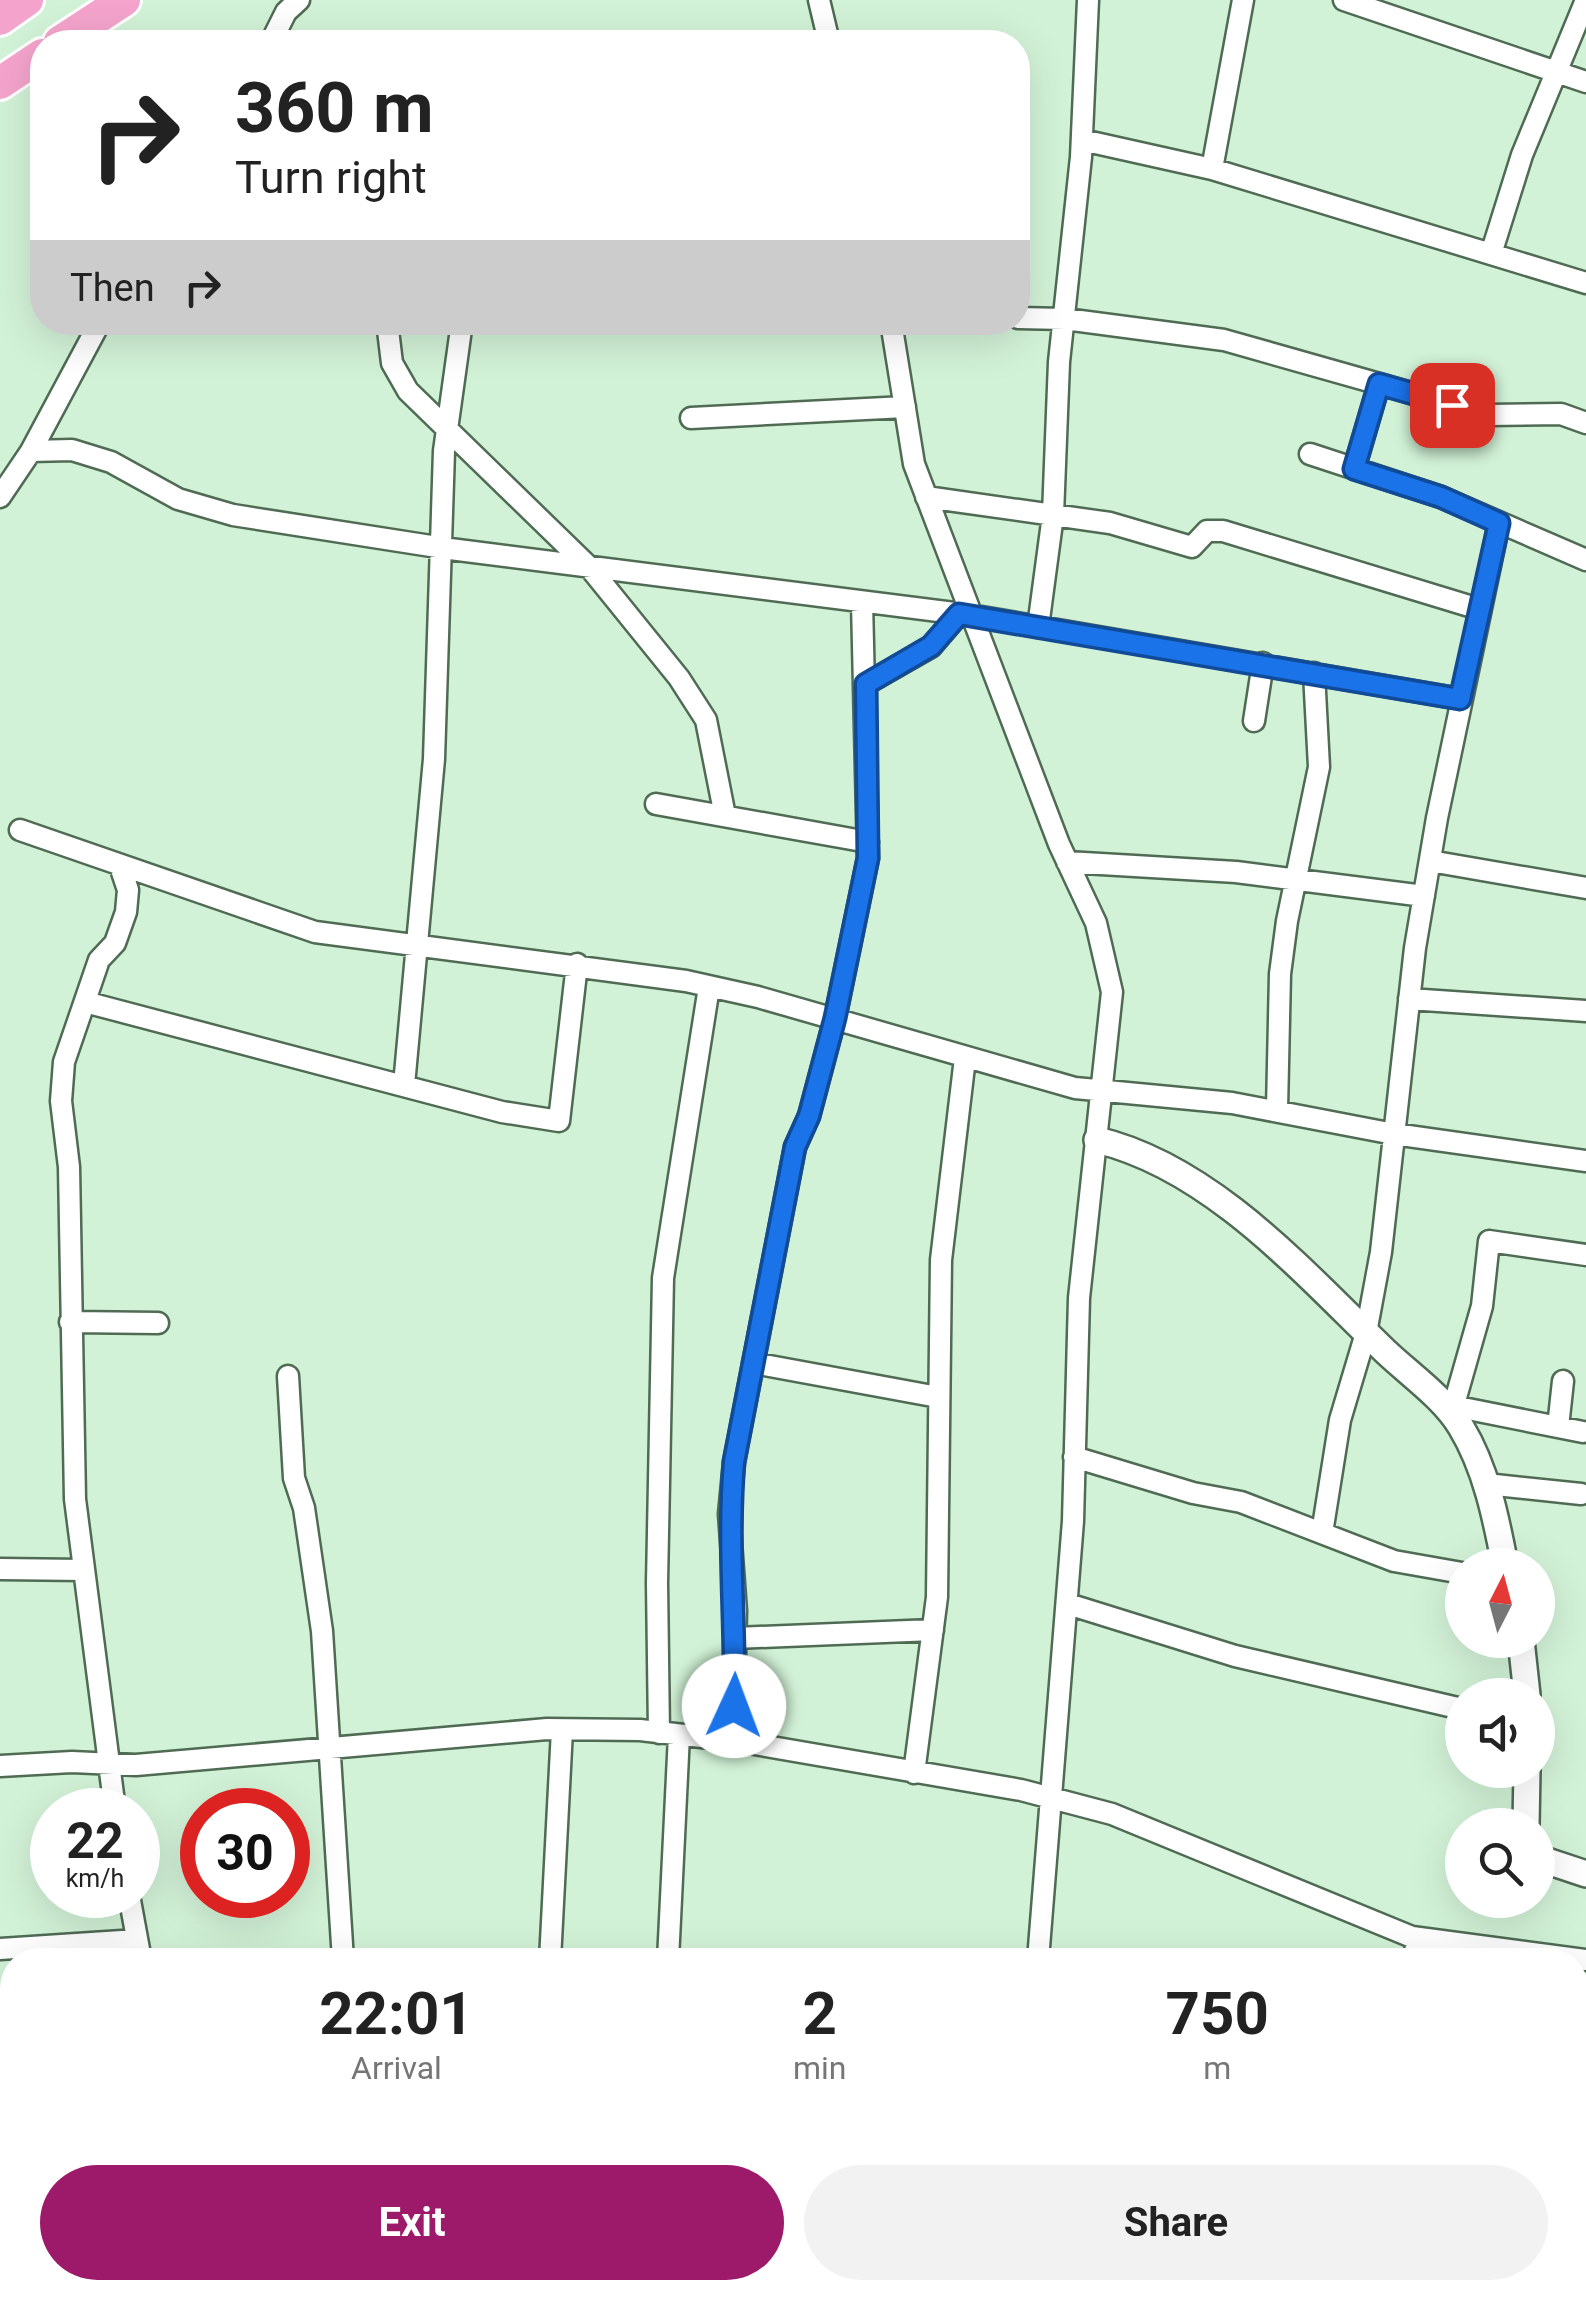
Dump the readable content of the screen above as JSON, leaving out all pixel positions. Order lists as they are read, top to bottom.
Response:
{
  "north": "top",
  "page": {
    "turn": ["360 m", "Turn right"],
    "then": "Then",
    "speed": "22 km/h",
    "limit": "30",
    "eta": [
      "22:01",
      "Arrival",
      "2",
      "min",
      "750",
      "m"
    ],
    "buttons": ["Exit", "Share"]
  }
}
